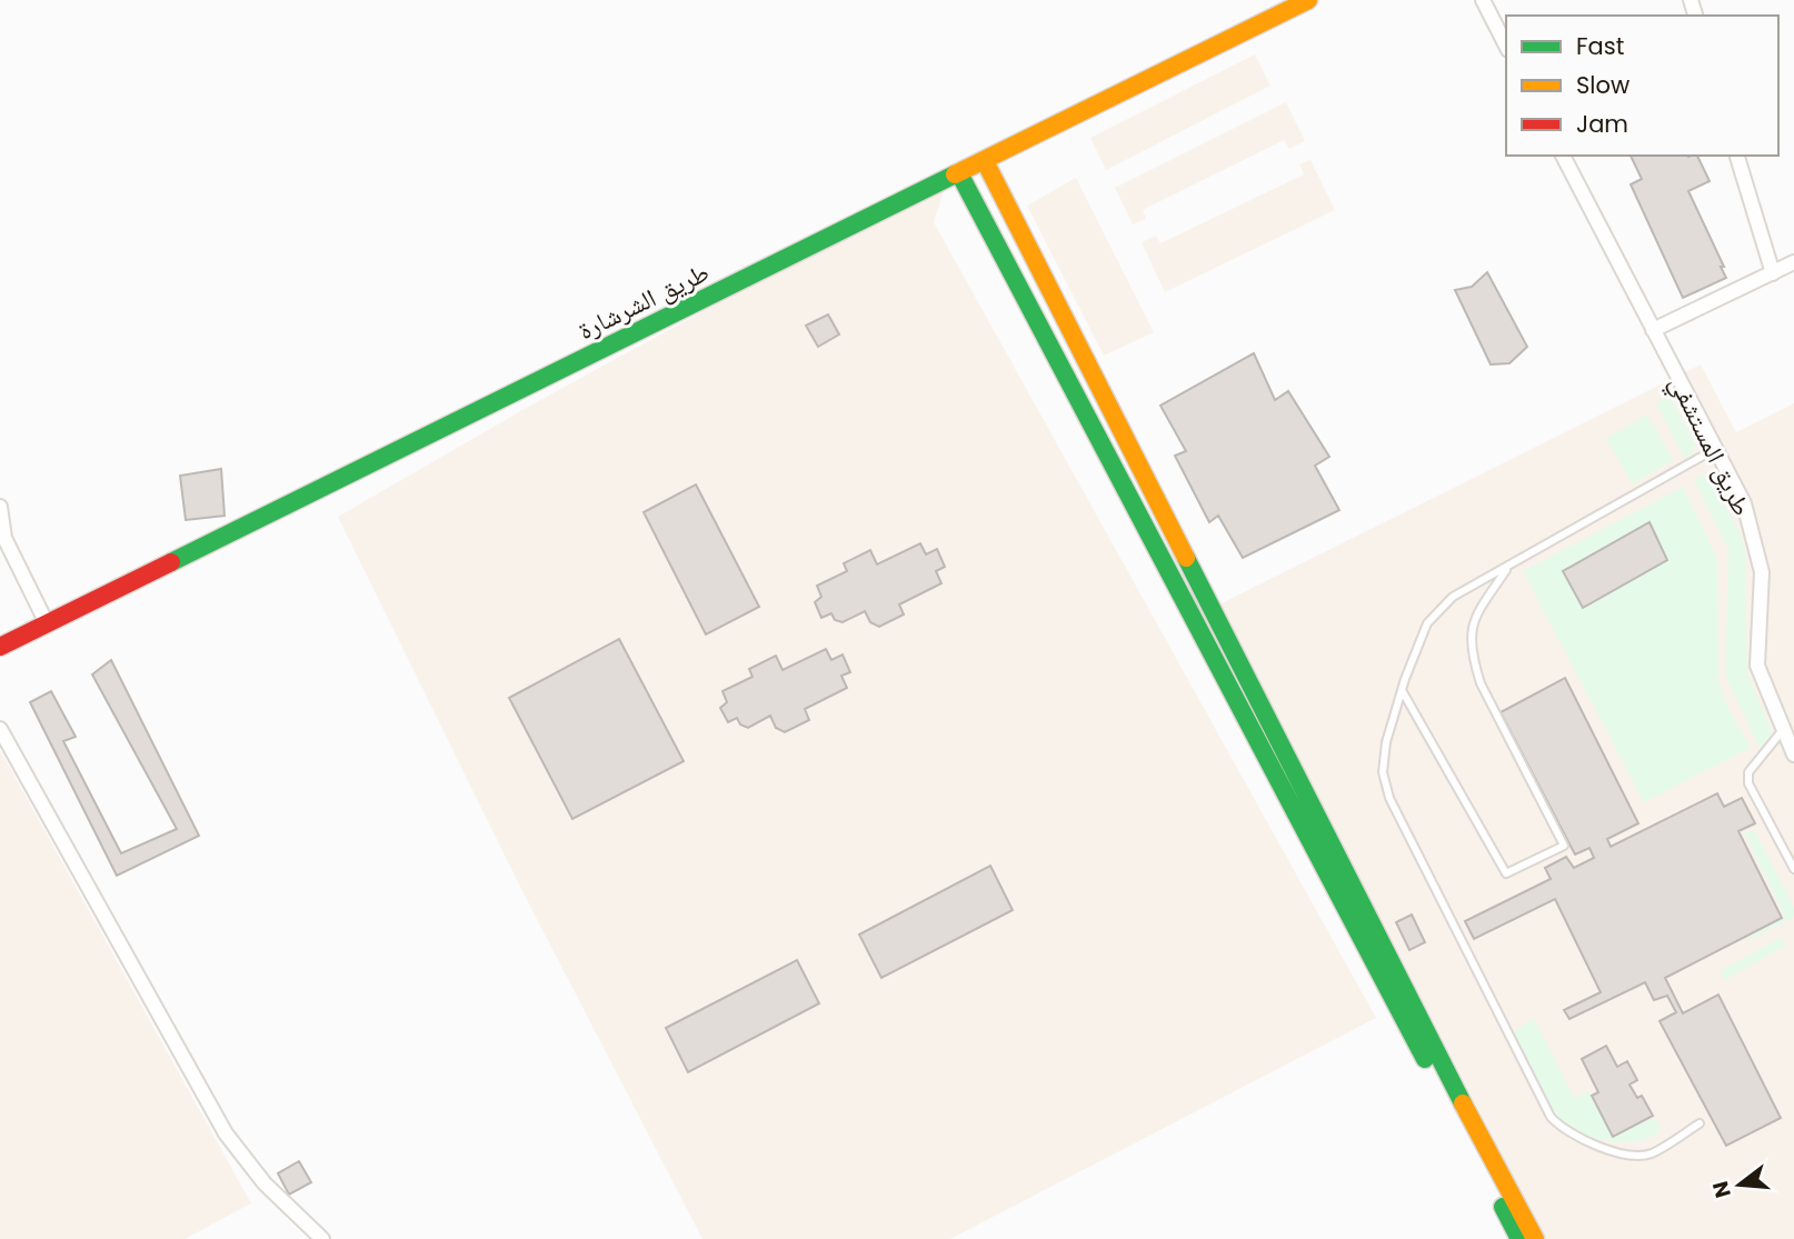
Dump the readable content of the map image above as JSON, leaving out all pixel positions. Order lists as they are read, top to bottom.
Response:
{
  "streets": {
    "street": ["طريق الشرشارة", "طريق المستشفي"]
  },
  "legend": ["Fast", "Slow", "Jam"],
  "north": "left"
}
